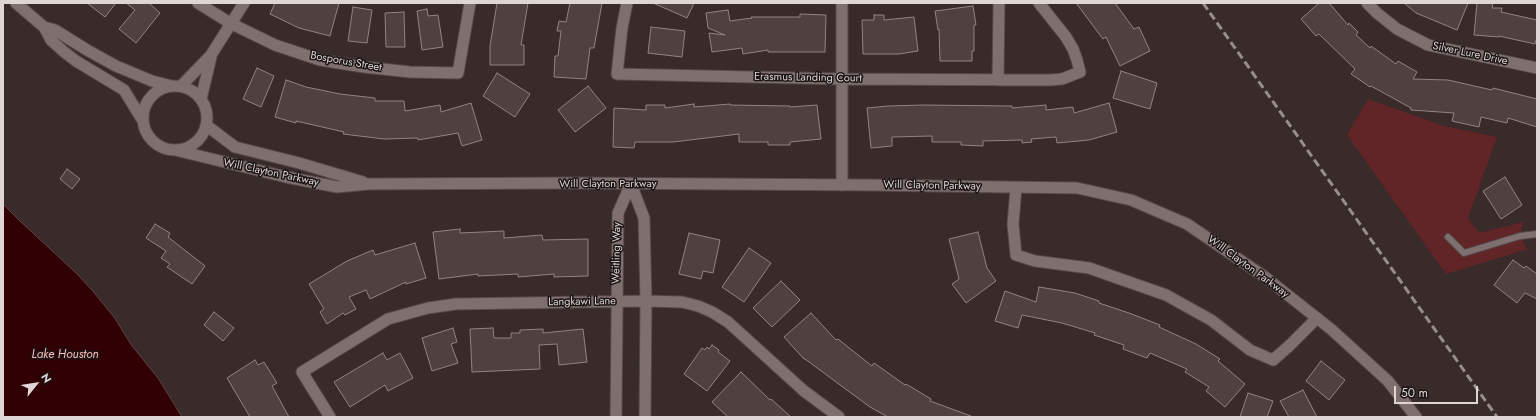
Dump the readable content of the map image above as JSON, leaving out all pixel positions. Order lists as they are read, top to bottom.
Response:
{
  "streets": {
    "street": [
      "Silver Lure Drive",
      "Bosporus Street",
      "Erasmus Landing Court",
      "Will Clayton Parkway",
      "Weitling Way",
      "Langkawi Lane"
    ]
  },
  "crossings": [
    ["Will Clayton Parkway", "Weitling Way"],
    ["Weitling Way", "Langkawi Lane"]
  ],
  "water": ["Lake Houston"],
  "scale_bar": "50 m",
  "north": "top right"
}
